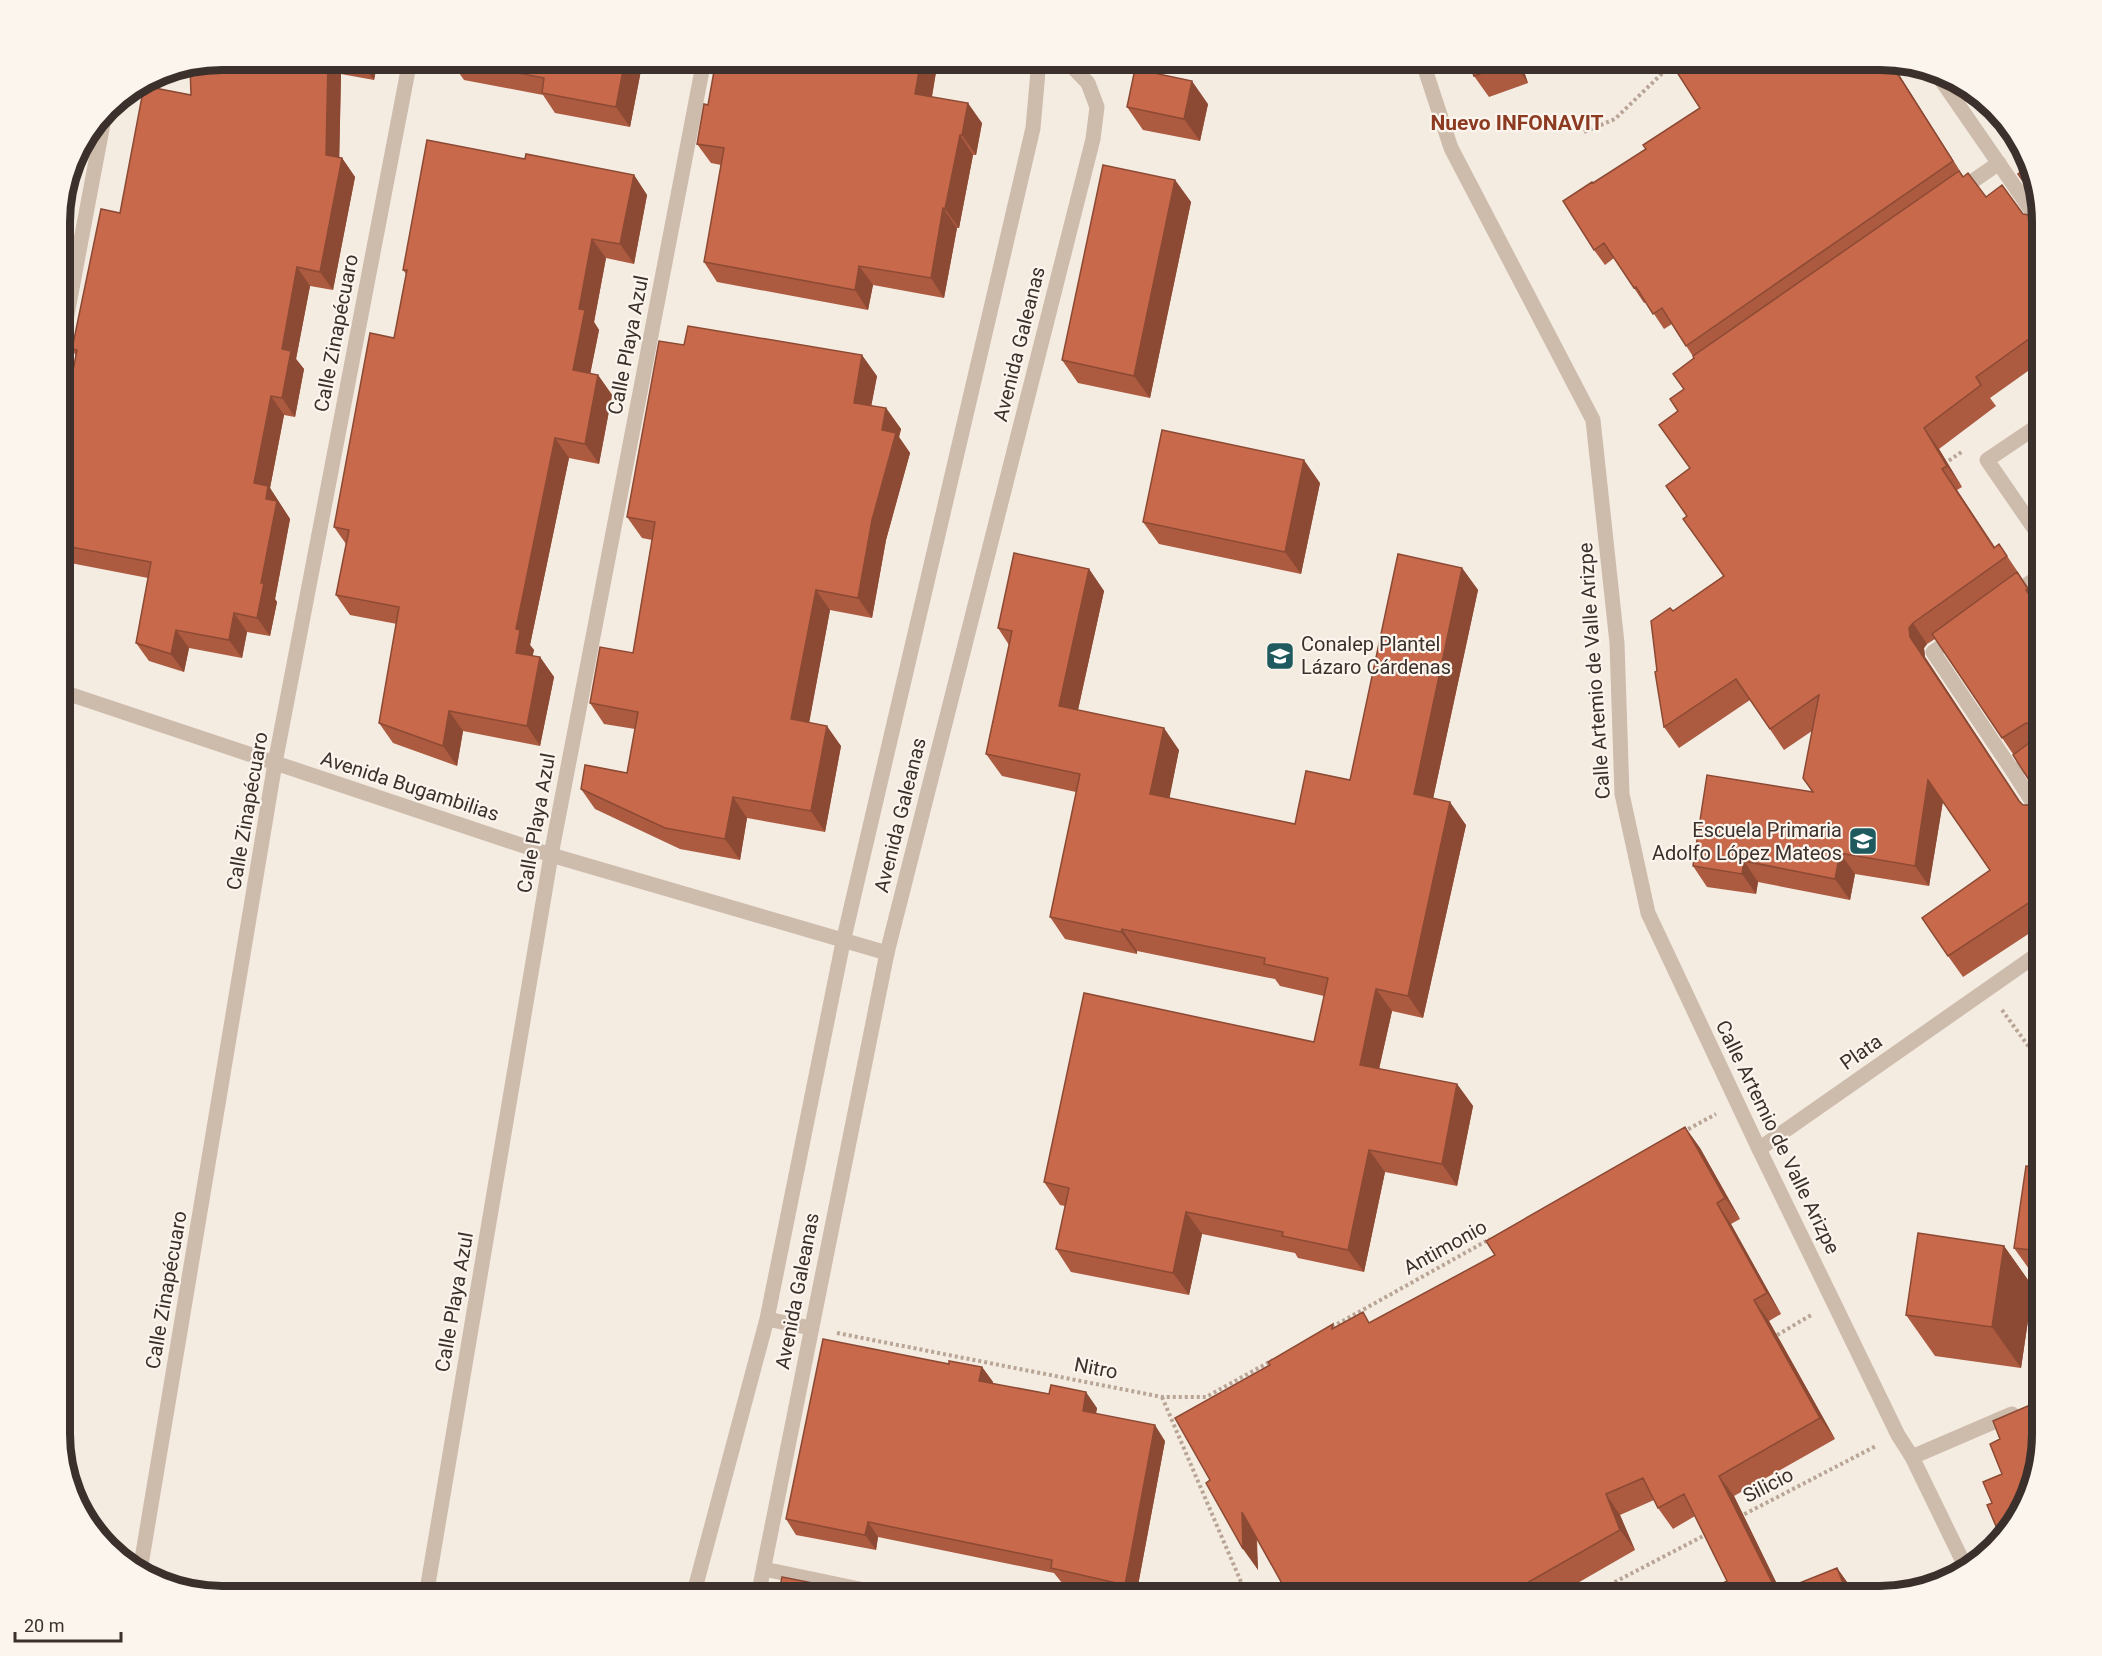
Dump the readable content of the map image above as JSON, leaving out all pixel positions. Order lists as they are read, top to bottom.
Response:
{
  "streets": {
    "street": [
      "Calle Zinapécuaro",
      "Avenida Galeanas",
      "Calle Playa Azul",
      "Calle Artemio de Valle Arizpe",
      "Avenida Bugambilias",
      "Plata"
    ],
    "path": ["Antimonio", "Nitro", "Silicio"]
  },
  "crossings": [
    ["Calle Zinapécuaro", "Avenida Bugambilias"],
    ["Avenida Galeanas", "Avenida Bugambilias"],
    ["Avenida Galeanas", "Nitro"],
    ["Calle Playa Azul", "Avenida Bugambilias"],
    ["Calle Artemio de Valle Arizpe", "Plata"],
    ["Calle Artemio de Valle Arizpe", "Silicio"]
  ],
  "districts": ["Nuevo INFONAVIT"],
  "places": {
    "school or university": ["Conalep Plantel Lázaro Cárdenas", "Escuela Primaria Adolfo López Mateos"]
  },
  "scale_bar": "20 m"
}
